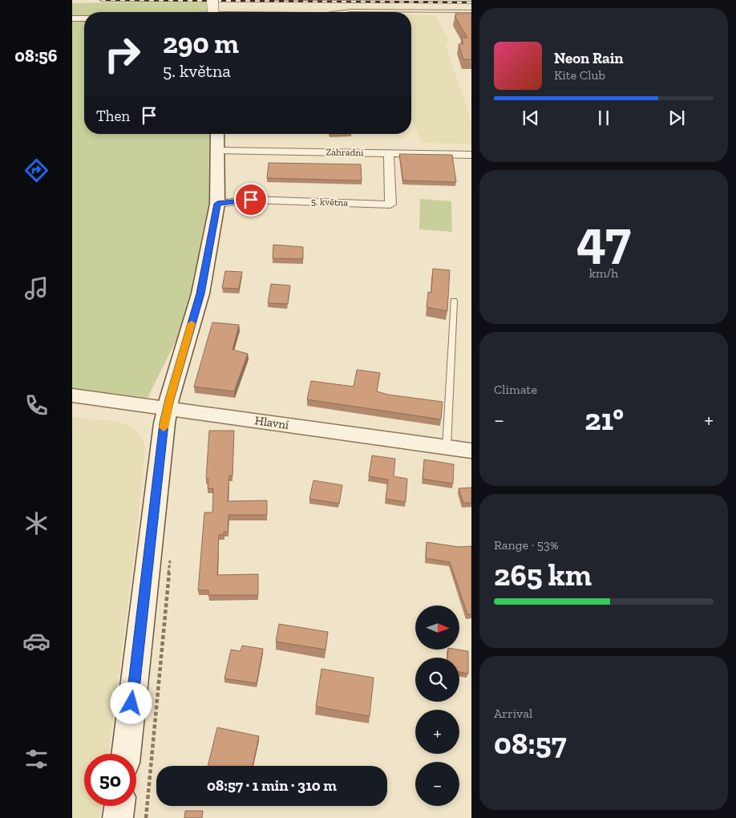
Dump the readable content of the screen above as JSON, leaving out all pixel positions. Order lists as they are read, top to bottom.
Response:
{
  "streets": {
    "street": ["Zahradní", "5. května", "Hlavní"]
  },
  "crossings": [
    ["Zahradní", "5. května"]
  ],
  "north": "right",
  "page": {
    "tabs": "08:56",
    "turn": ["290 m", "5. května"],
    "song": ["Neon Rain", "Kite Club"],
    "then": "Then",
    "tile": [
      ["47", "km/h"],
      "Climate",
      ["Range · 53%", "265 km"],
      ["Arrival", "08:57"]
    ],
    "heat": ["−", "21°", "+"],
    "map_buttons": ["+", "−"],
    "limit": "50",
    "trip": "08:57 · 1 min · 310 m"
  }
}
